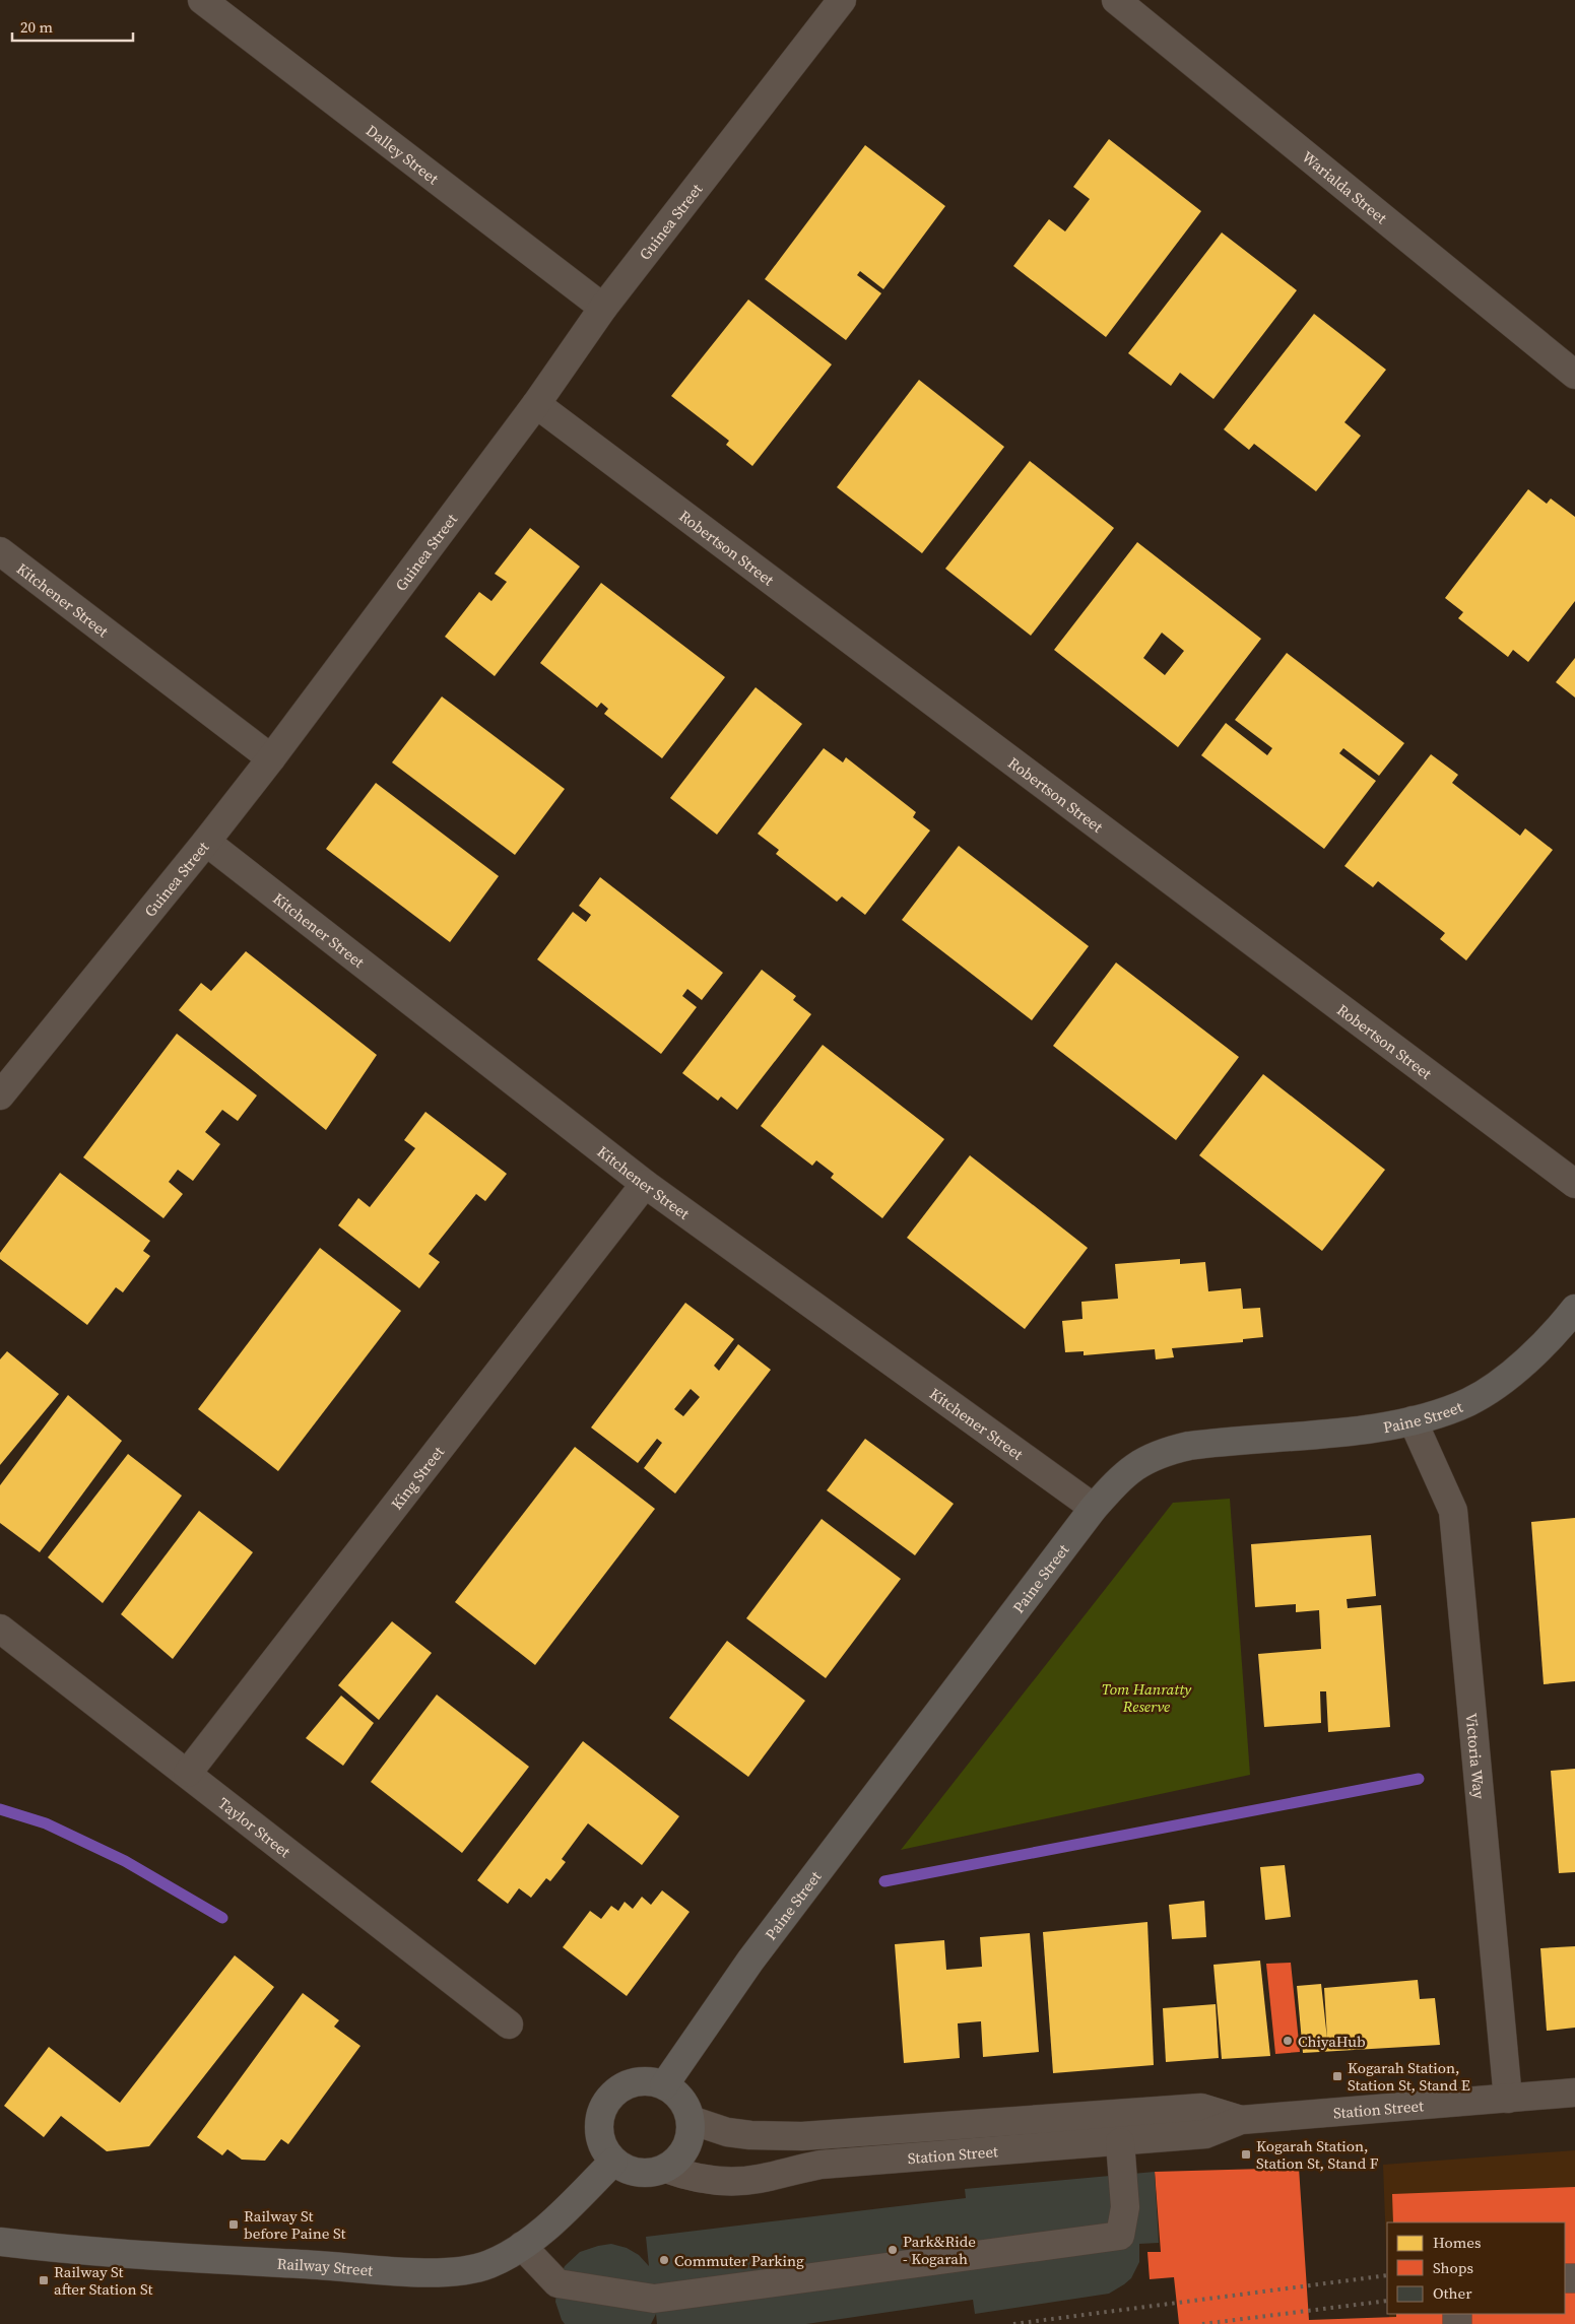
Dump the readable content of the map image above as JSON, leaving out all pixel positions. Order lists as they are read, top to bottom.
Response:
{
  "streets": {
    "main road": ["Paine Street", "Railway Street"],
    "street": [
      "Dalley Street",
      "Warialda Street",
      "Guinea Street",
      "Robertson Street",
      "Kitchener Street",
      "King Street",
      "Victoria Way",
      "Taylor Street",
      "Station Street"
    ]
  },
  "crossings": [
    ["Dalley Street", "Guinea Street"],
    ["Guinea Street", "Robertson Street"],
    ["Guinea Street", "Kitchener Street"],
    ["Kitchener Street", "Paine Street"],
    ["Kitchener Street", "King Street"],
    ["Paine Street", "Victoria Way"],
    ["Paine Street", "Station Street"],
    ["Paine Street", "Railway Street"],
    ["King Street", "Taylor Street"],
    ["Victoria Way", "Station Street"],
    ["Station Street", "Railway Street"]
  ],
  "parks": ["Tom Hanratty Reserve"],
  "places": {
    "other": ["ChiyaHub", "Park&Ride - Kogarah", "Commuter Parking"],
    "transit": [
      "Kogarah Station, Station St, Stand E",
      "Kogarah Station, Station St, Stand F",
      "Railway St before Paine St",
      "Railway St after Station St"
    ]
  },
  "legend": ["Homes", "Shops", "Other"],
  "scale_bar": "20 m"
}
